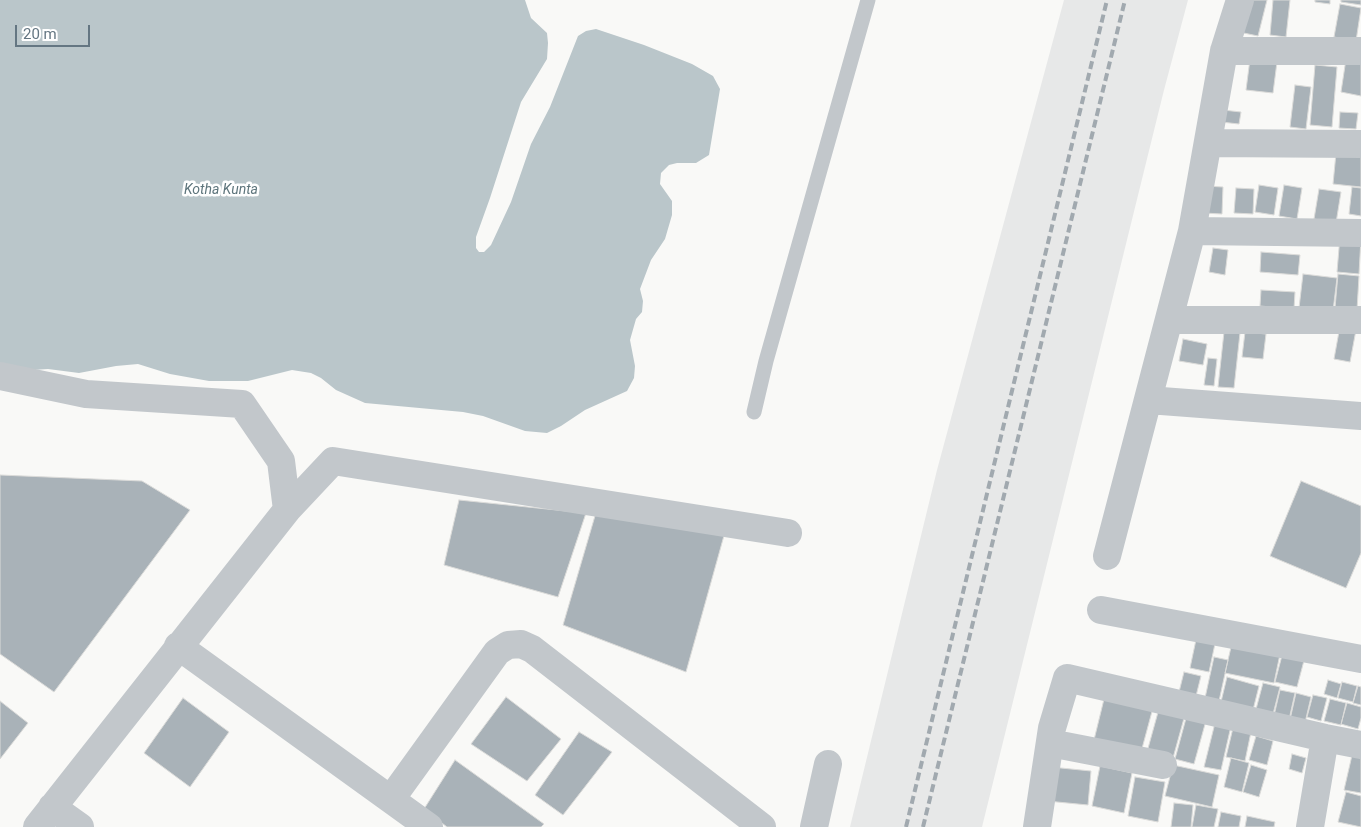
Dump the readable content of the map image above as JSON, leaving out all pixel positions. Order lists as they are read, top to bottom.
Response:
{
  "water": ["Kotha Kunta"],
  "scale_bar": "20 m"
}
